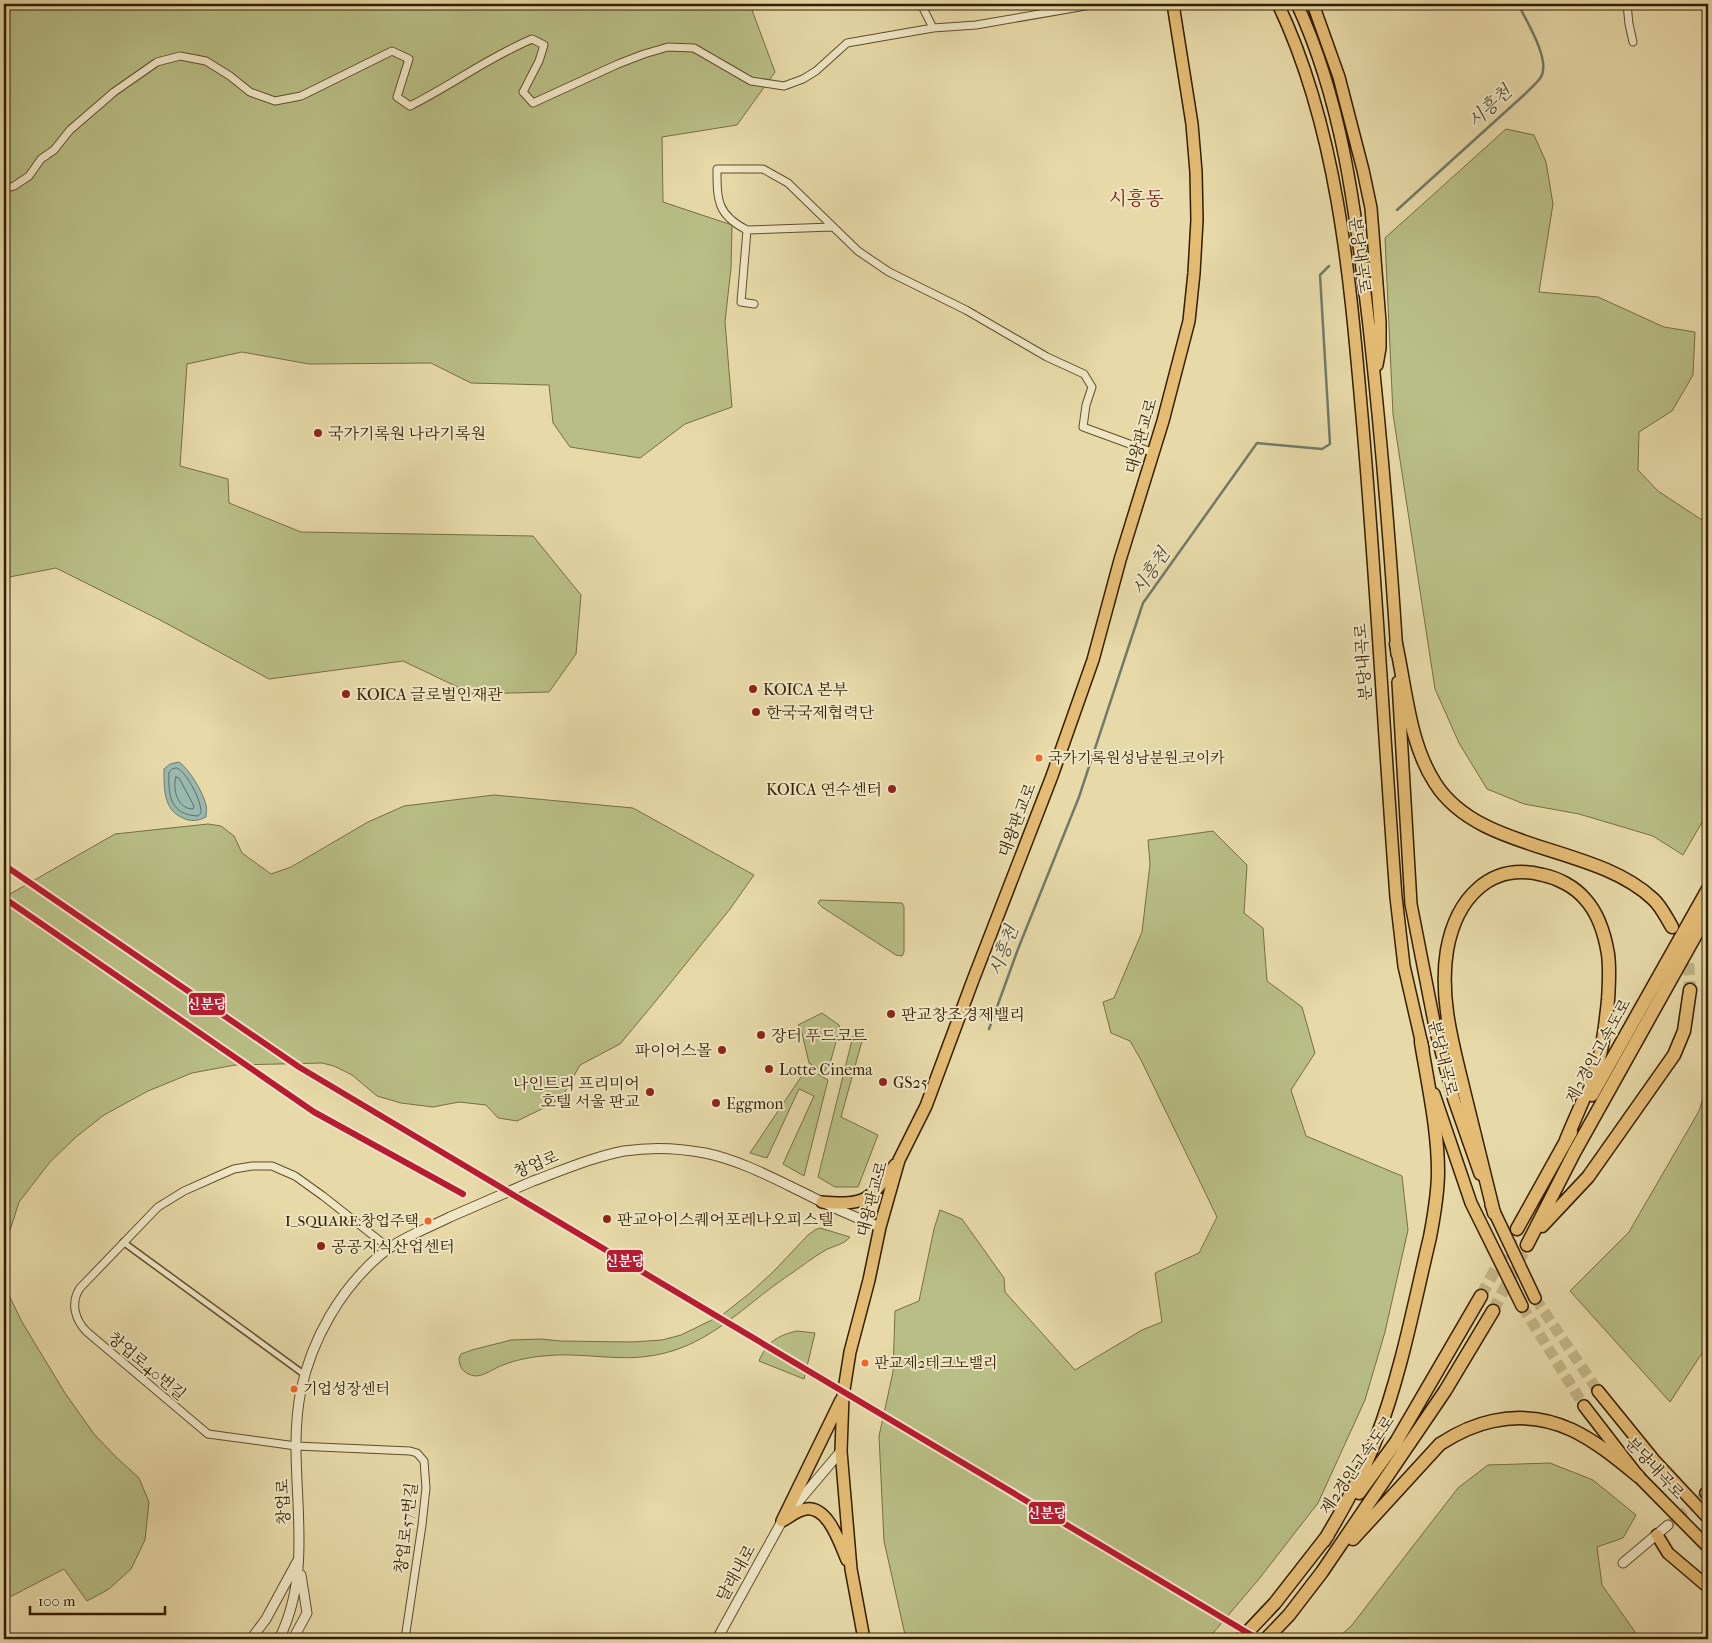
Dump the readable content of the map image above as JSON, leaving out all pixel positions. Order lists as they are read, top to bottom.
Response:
{
  "streets": {
    "highway": ["제2경인고속도로"],
    "main road": ["분당내곡로", "대왕판교로"],
    "street": [
      "창업로",
      "창업로40번길",
      "창업로57번길",
      "달래내로"
    ]
  },
  "crossings": [
    ["대왕판교로", "창업로"],
    ["대왕판교로", "달래내로"],
    ["창업로", "창업로40번길"],
    ["창업로", "창업로57번길"],
    ["창업로40번길", "창업로57번길"]
  ],
  "districts": ["시흥동"],
  "water": ["시흥천"],
  "places": [
    "국가기록원 나라기록원",
    "KOICA 본부",
    "KOICA 글로벌인재관",
    "한국국제협력단",
    "국가기록원성남분원.코이카",
    "KOICA 연수센터",
    "판교창조경제밸리",
    "장터 푸드코트",
    "파이어스몰",
    "Lotte Cinema",
    "GS25",
    "나인트리 프리미어 호텔 서울 판교",
    "Eggmon",
    "판교아이스퀘어포레나오피스텔",
    "I_SQUARE.창업주택",
    "공공지식산업센터",
    "판교제2테크노밸리",
    "기업성장센터"
  ],
  "lines": ["transit line 신분당"],
  "scale_bar": "100 m"
}
